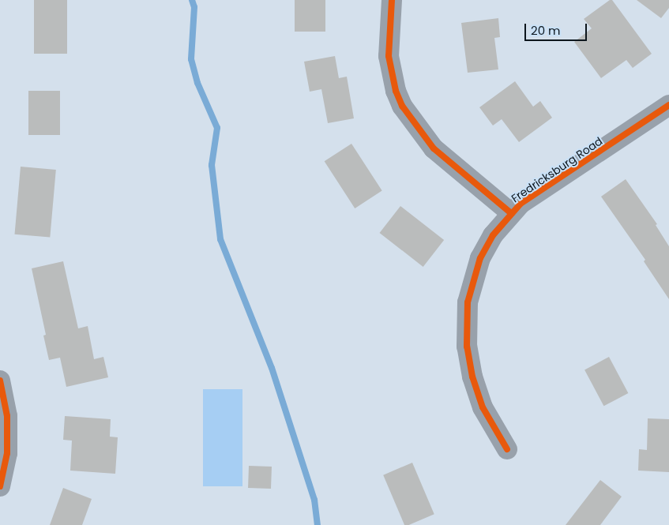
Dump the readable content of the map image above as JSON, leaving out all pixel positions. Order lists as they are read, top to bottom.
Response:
{
  "streets": {
    "street": ["Fredricksburg Road"]
  },
  "scale_bar": "20 m"
}
